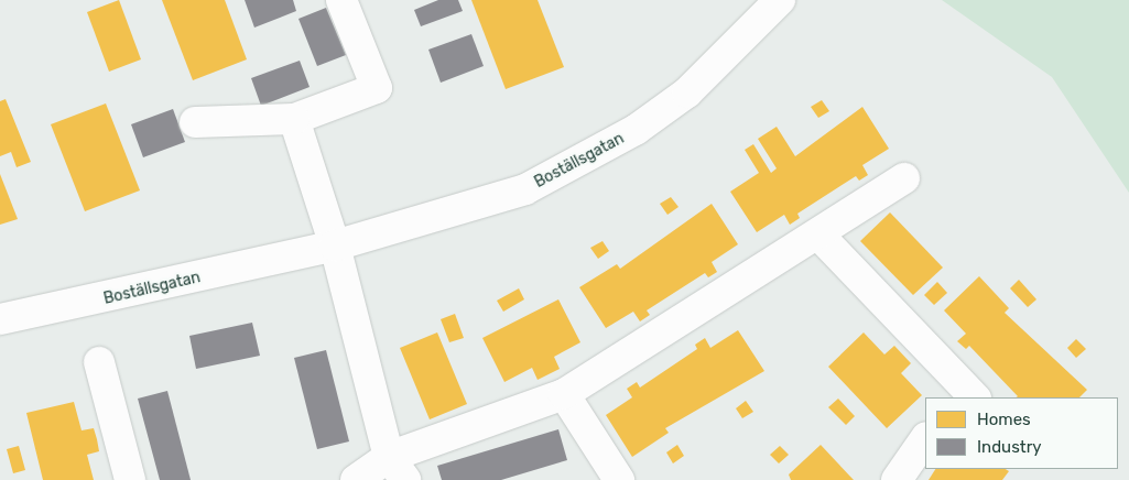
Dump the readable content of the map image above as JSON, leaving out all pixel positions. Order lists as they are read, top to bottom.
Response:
{
  "streets": {
    "street": ["Boställsgatan"]
  },
  "legend": ["Homes", "Industry"]
}
